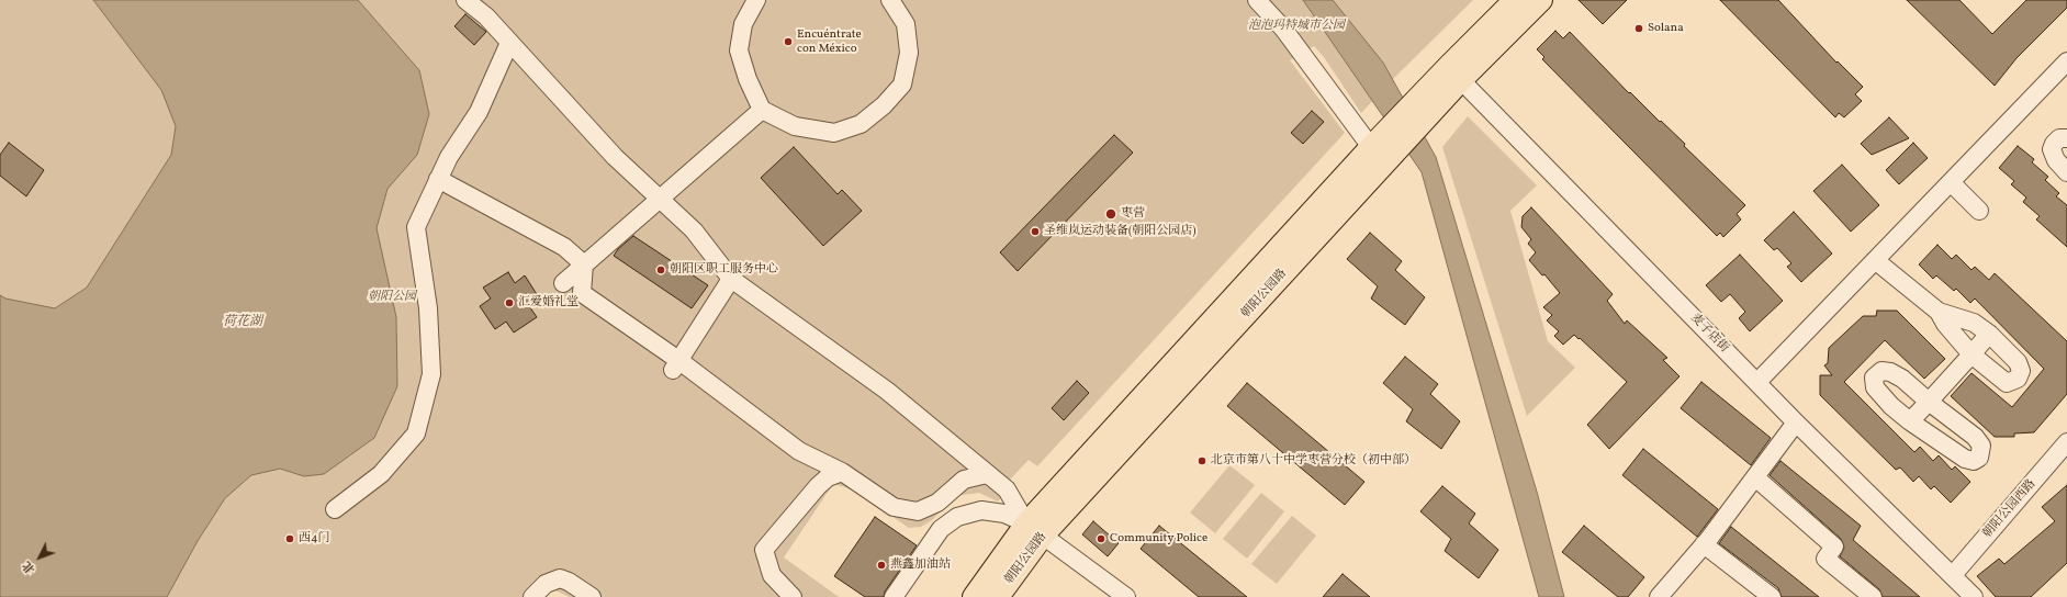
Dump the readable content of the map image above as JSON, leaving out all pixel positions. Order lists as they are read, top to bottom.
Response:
{
  "streets": {
    "main road": ["朝阳公园路"],
    "street": ["麦子店街", "朝阳公园西路"]
  },
  "crossings": [
    ["朝阳公园路", "麦子店街"],
    ["麦子店街", "朝阳公园西路"]
  ],
  "water": ["荷花湖"],
  "parks": ["泡泡玛特城市公园", "朝阳公园"],
  "places": [
    "Solana",
    "Encuéntrate con México",
    "枣营",
    "圣维岚运动装备(朝阳公园店)",
    "朝阳区职工服务中心",
    "汇爱婚礼堂",
    "北京市第八十中学枣营分校（初中部）",
    "西4门",
    "Community Police",
    "燕鑫加油站"
  ],
  "north": "bottom left"
}
